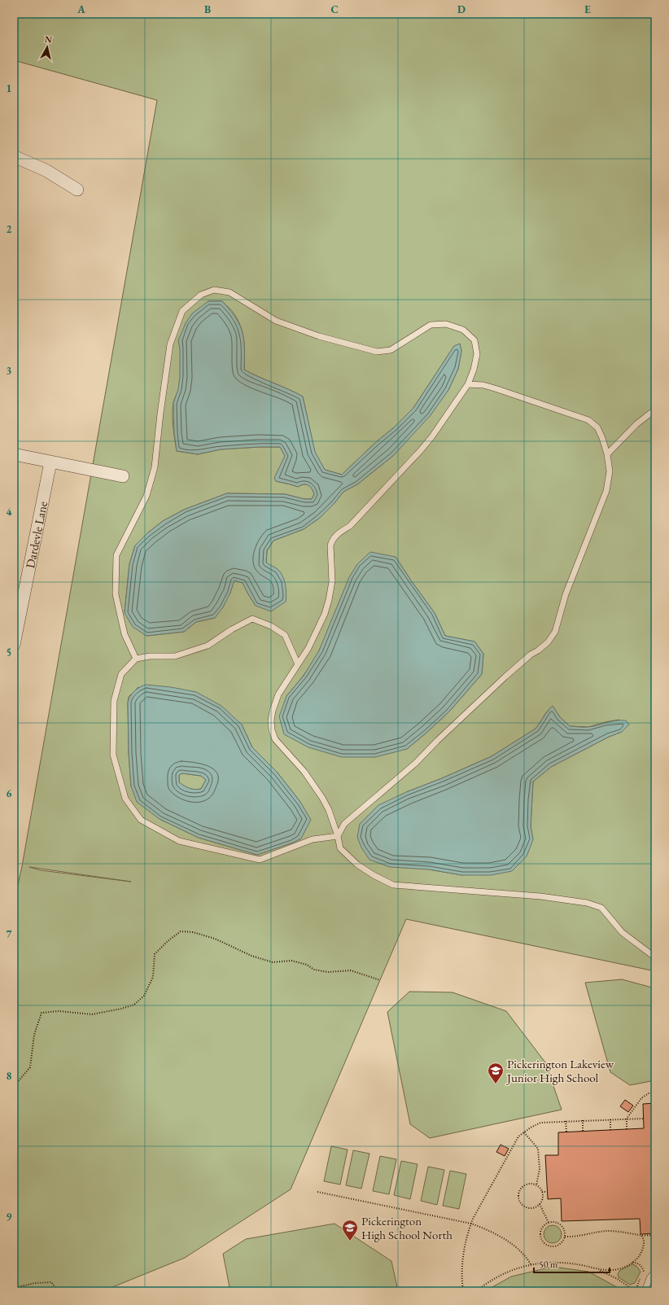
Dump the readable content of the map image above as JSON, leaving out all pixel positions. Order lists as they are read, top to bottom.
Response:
{
  "streets": {
    "street": ["Dardevle Lane"]
  },
  "places": {
    "school or university": ["Pickerington Lakeview Junior High School", "Pickerington High School North"]
  },
  "scale_bar": "50 m",
  "north": "top",
  "grid": {
    "columns": [
      "A",
      "B",
      "C",
      "D",
      "E"
    ],
    "rows": [
      "1",
      "2",
      "3",
      "4",
      "5",
      "6",
      "7",
      "8",
      "9"
    ]
  }
}
